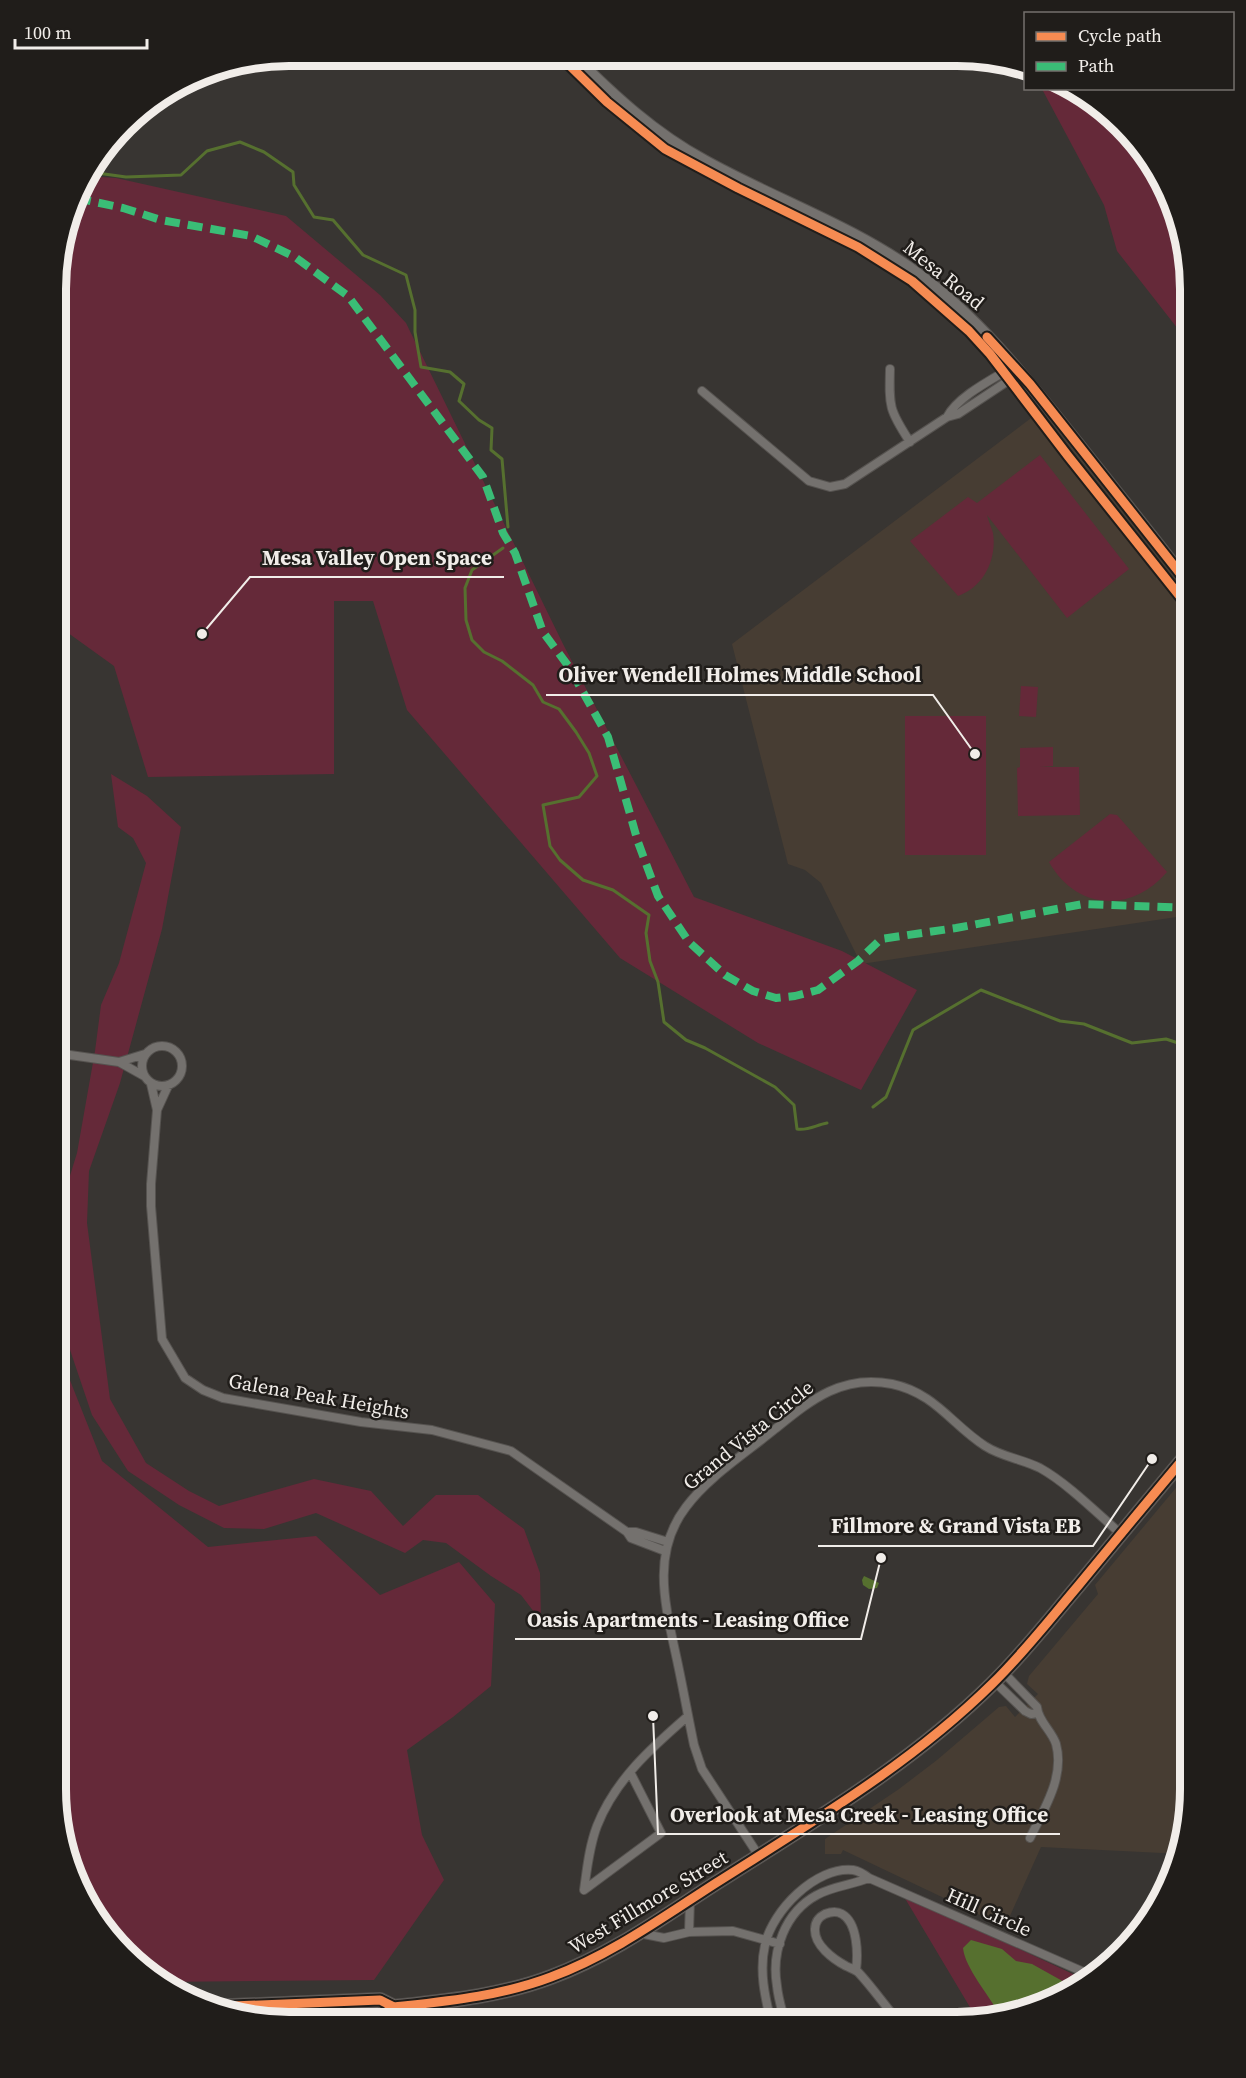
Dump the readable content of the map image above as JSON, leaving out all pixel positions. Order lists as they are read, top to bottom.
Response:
{
  "streets": {
    "main road": ["Mesa Road", "West Fillmore Street"],
    "street": ["Galena Peak Heights", "Grand Vista Circle", "Hill Circle"]
  },
  "crossings": [
    ["Galena Peak Heights", "Grand Vista Circle"],
    ["Grand Vista Circle", "West Fillmore Street"]
  ],
  "places": [
    "Mesa Valley Open Space",
    "Oliver Wendell Holmes Middle School",
    "Fillmore & Grand Vista EB",
    "Oasis Apartments - Leasing Office",
    "Overlook at Mesa Creek - Leasing Office"
  ],
  "legend": ["Cycle path", "Path"],
  "scale_bar": "100 m"
}
